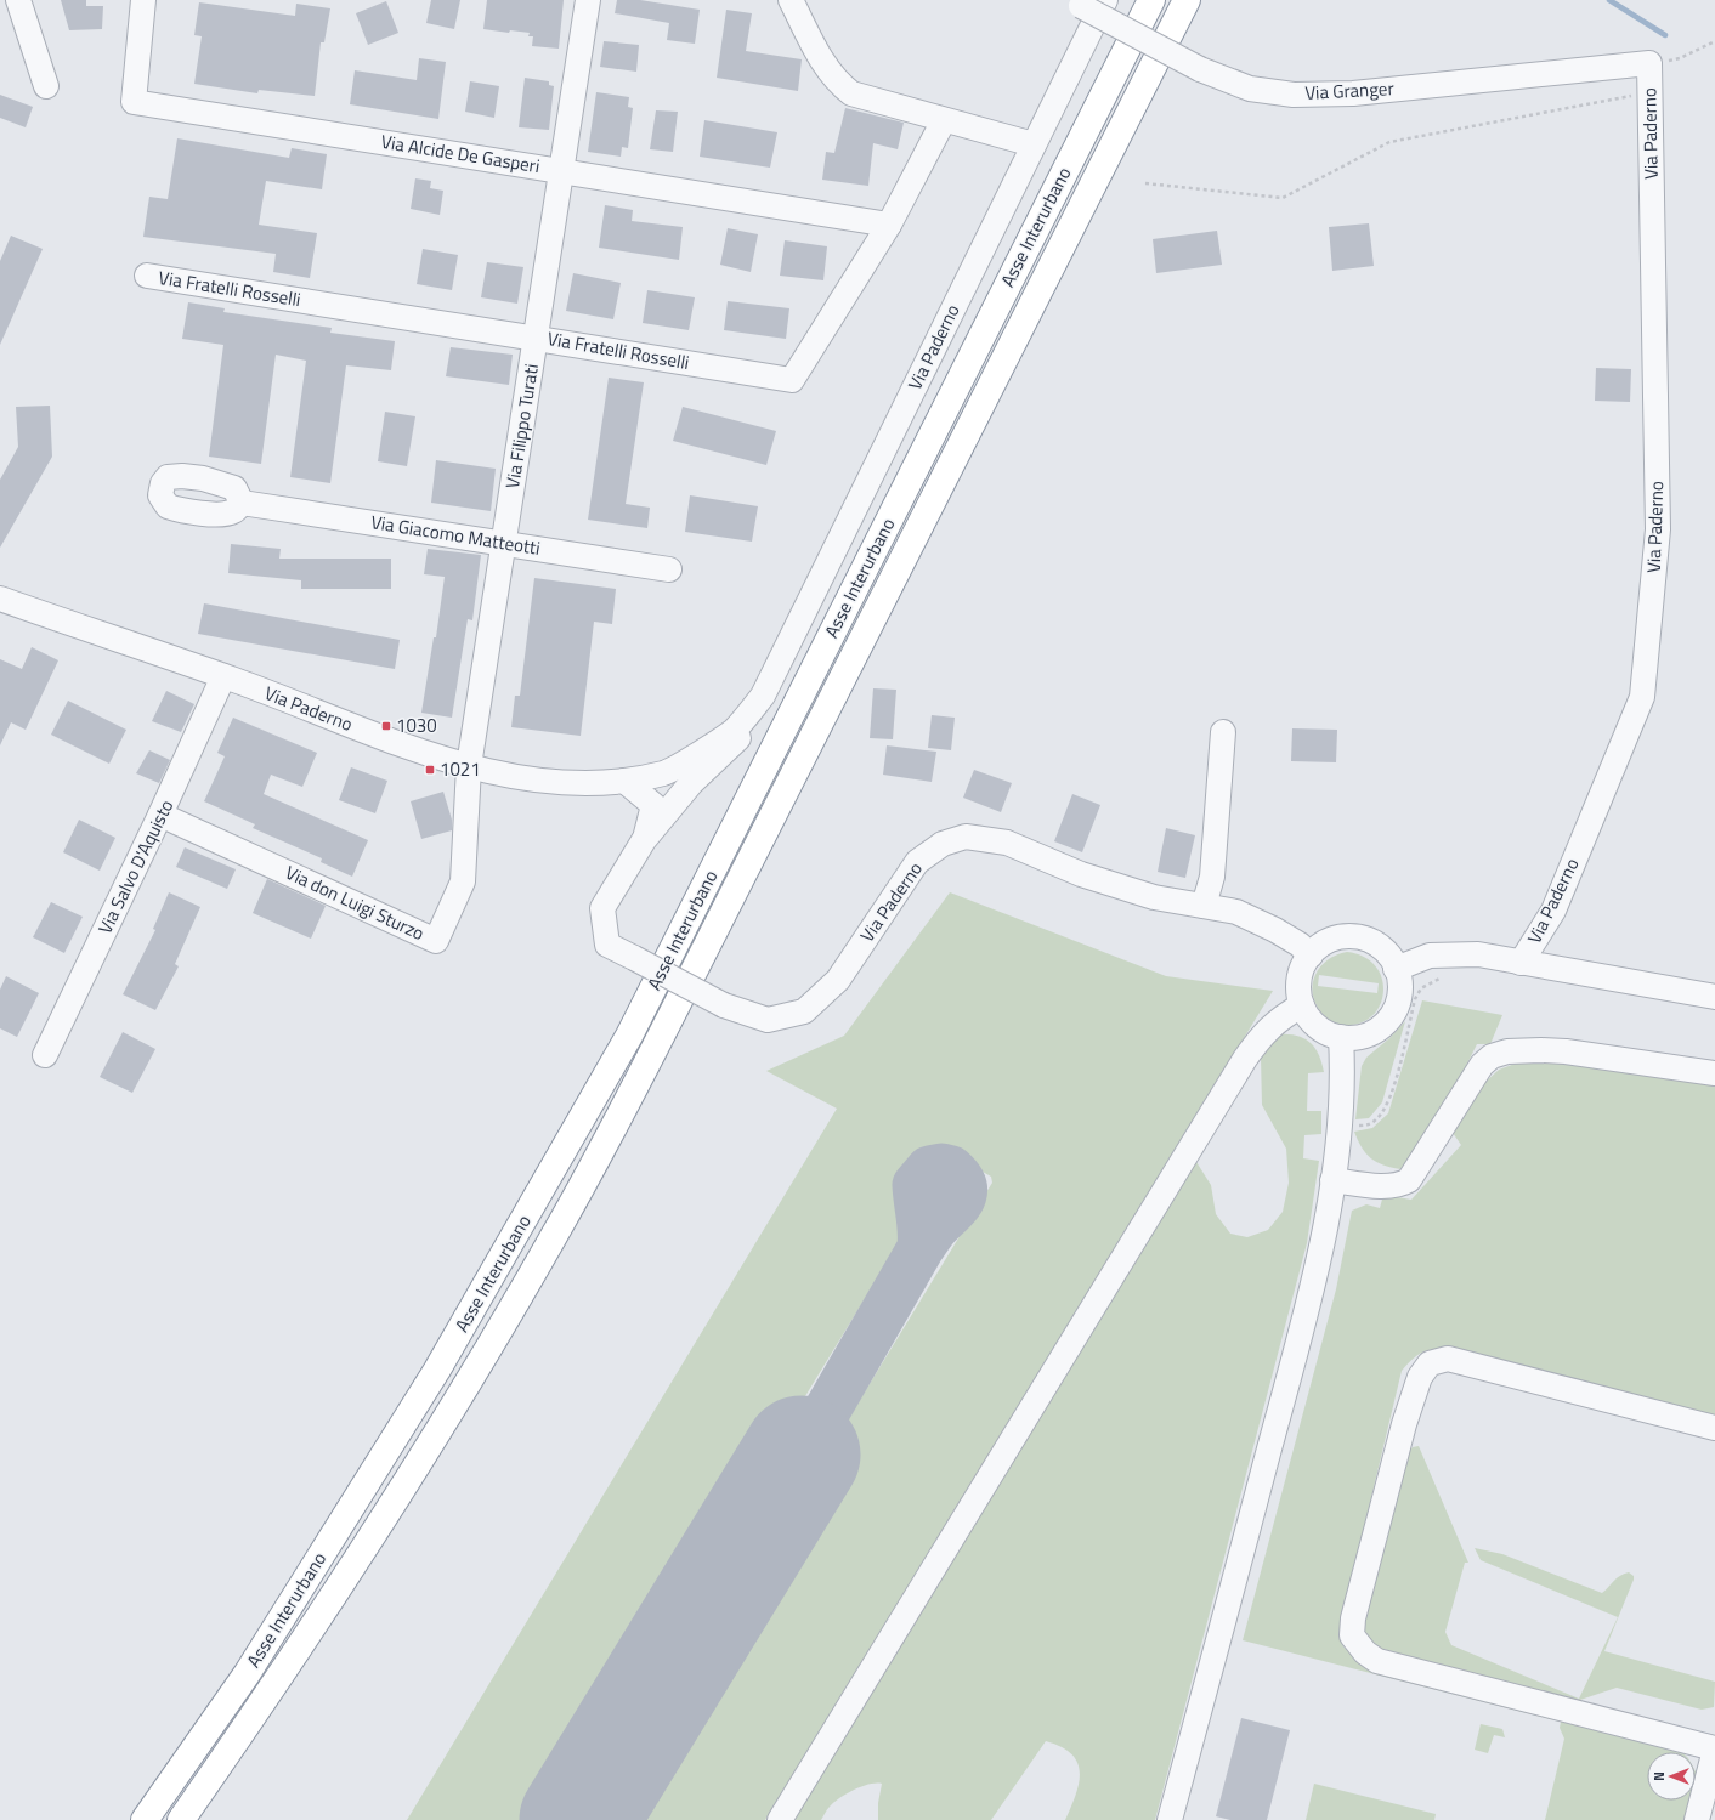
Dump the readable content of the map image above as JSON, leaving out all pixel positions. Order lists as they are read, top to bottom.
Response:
{
  "streets": {
    "highway": ["Asse Interurbano"],
    "street": [
      "Via Granger",
      "Via Paderno",
      "Via Alcide De Gasperi",
      "Via Fratelli Rosselli",
      "Via Filippo Turati",
      "Via Giacomo Matteotti",
      "Via Salvo D'Aquisto",
      "Via don Luigi Sturzo"
    ]
  },
  "crossings": [
    ["Via Granger", "Via Paderno"],
    ["Via Paderno", "Via Filippo Turati"],
    ["Via Paderno", "Via Salvo D'Aquisto"],
    ["Via Paderno", "Via don Luigi Sturzo"],
    ["Via Alcide De Gasperi", "Via Fratelli Rosselli"],
    ["Via Alcide De Gasperi", "Via Filippo Turati"],
    ["Via Fratelli Rosselli", "Via Filippo Turati"],
    ["Via Filippo Turati", "Via Giacomo Matteotti"],
    ["Via Filippo Turati", "Via don Luigi Sturzo"],
    ["Via Salvo D'Aquisto", "Via don Luigi Sturzo"]
  ],
  "places": {
    "transit": ["1030", "1021"]
  },
  "north": "left"
}
